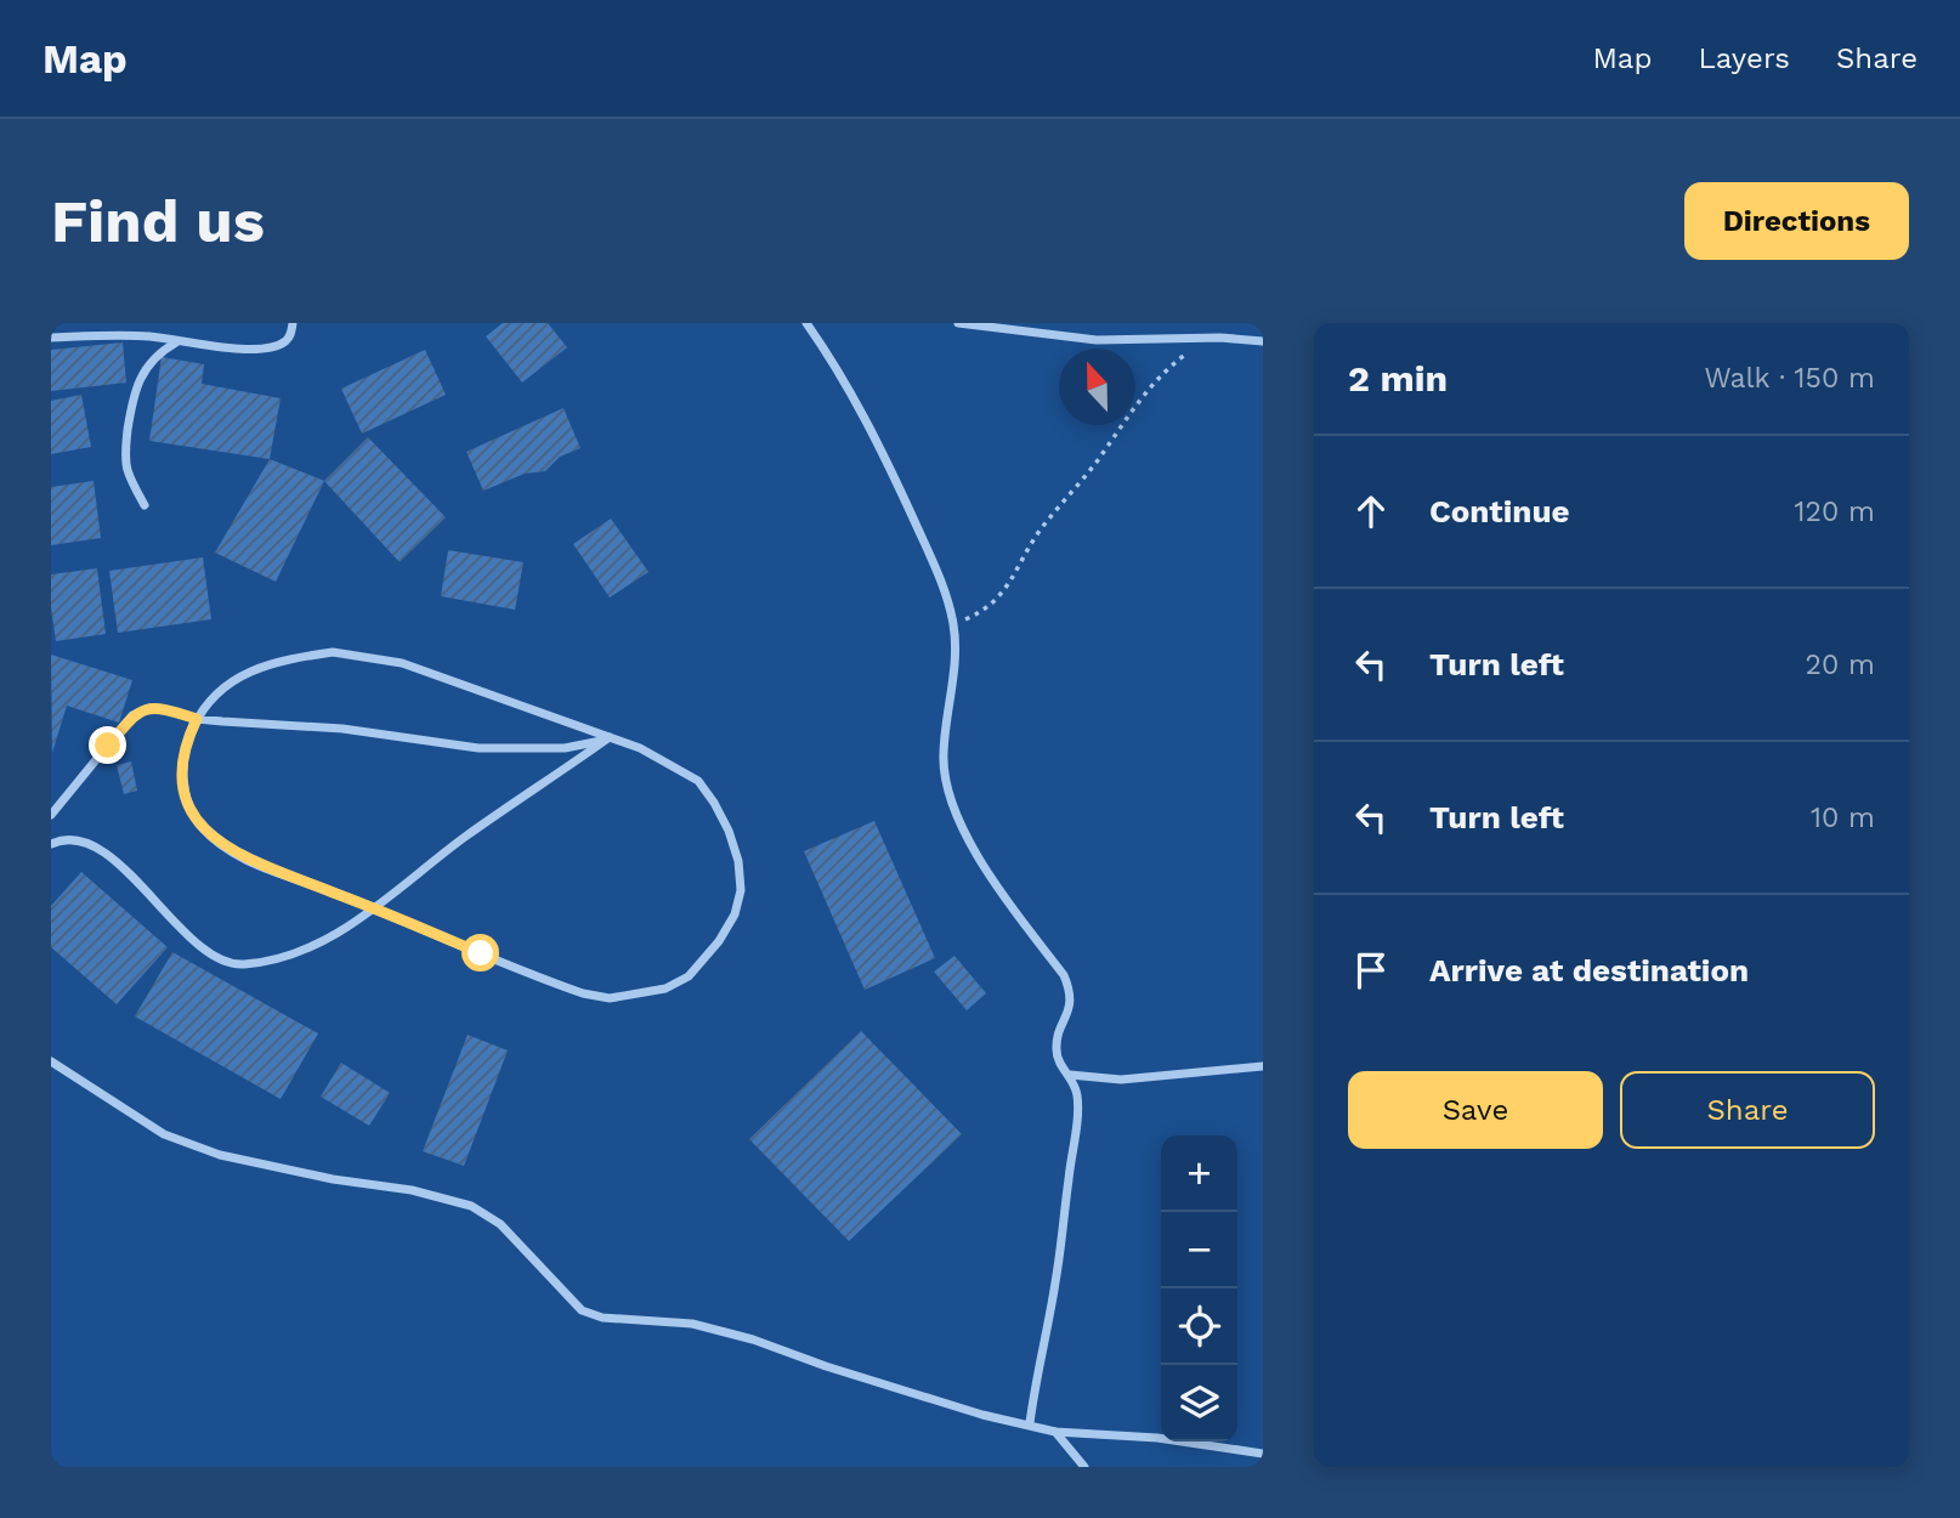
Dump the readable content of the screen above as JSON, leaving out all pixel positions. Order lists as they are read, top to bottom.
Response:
{
  "north": "top",
  "page": {
    "header": "Map",
    "nav": ["Map", "Layers", "Share"],
    "buttons": [
      "Directions",
      ["Save", "Share"]
    ],
    "title": "Find us",
    "heading": ["2 min", "Walk · 150 m"],
    "list": [
      ["Continue", "120 m"],
      ["Turn left", "20 m"],
      ["Turn left", "10 m"],
      "Arrive at destination"
    ],
    "map_buttons": ["+", "−"]
  }
}
